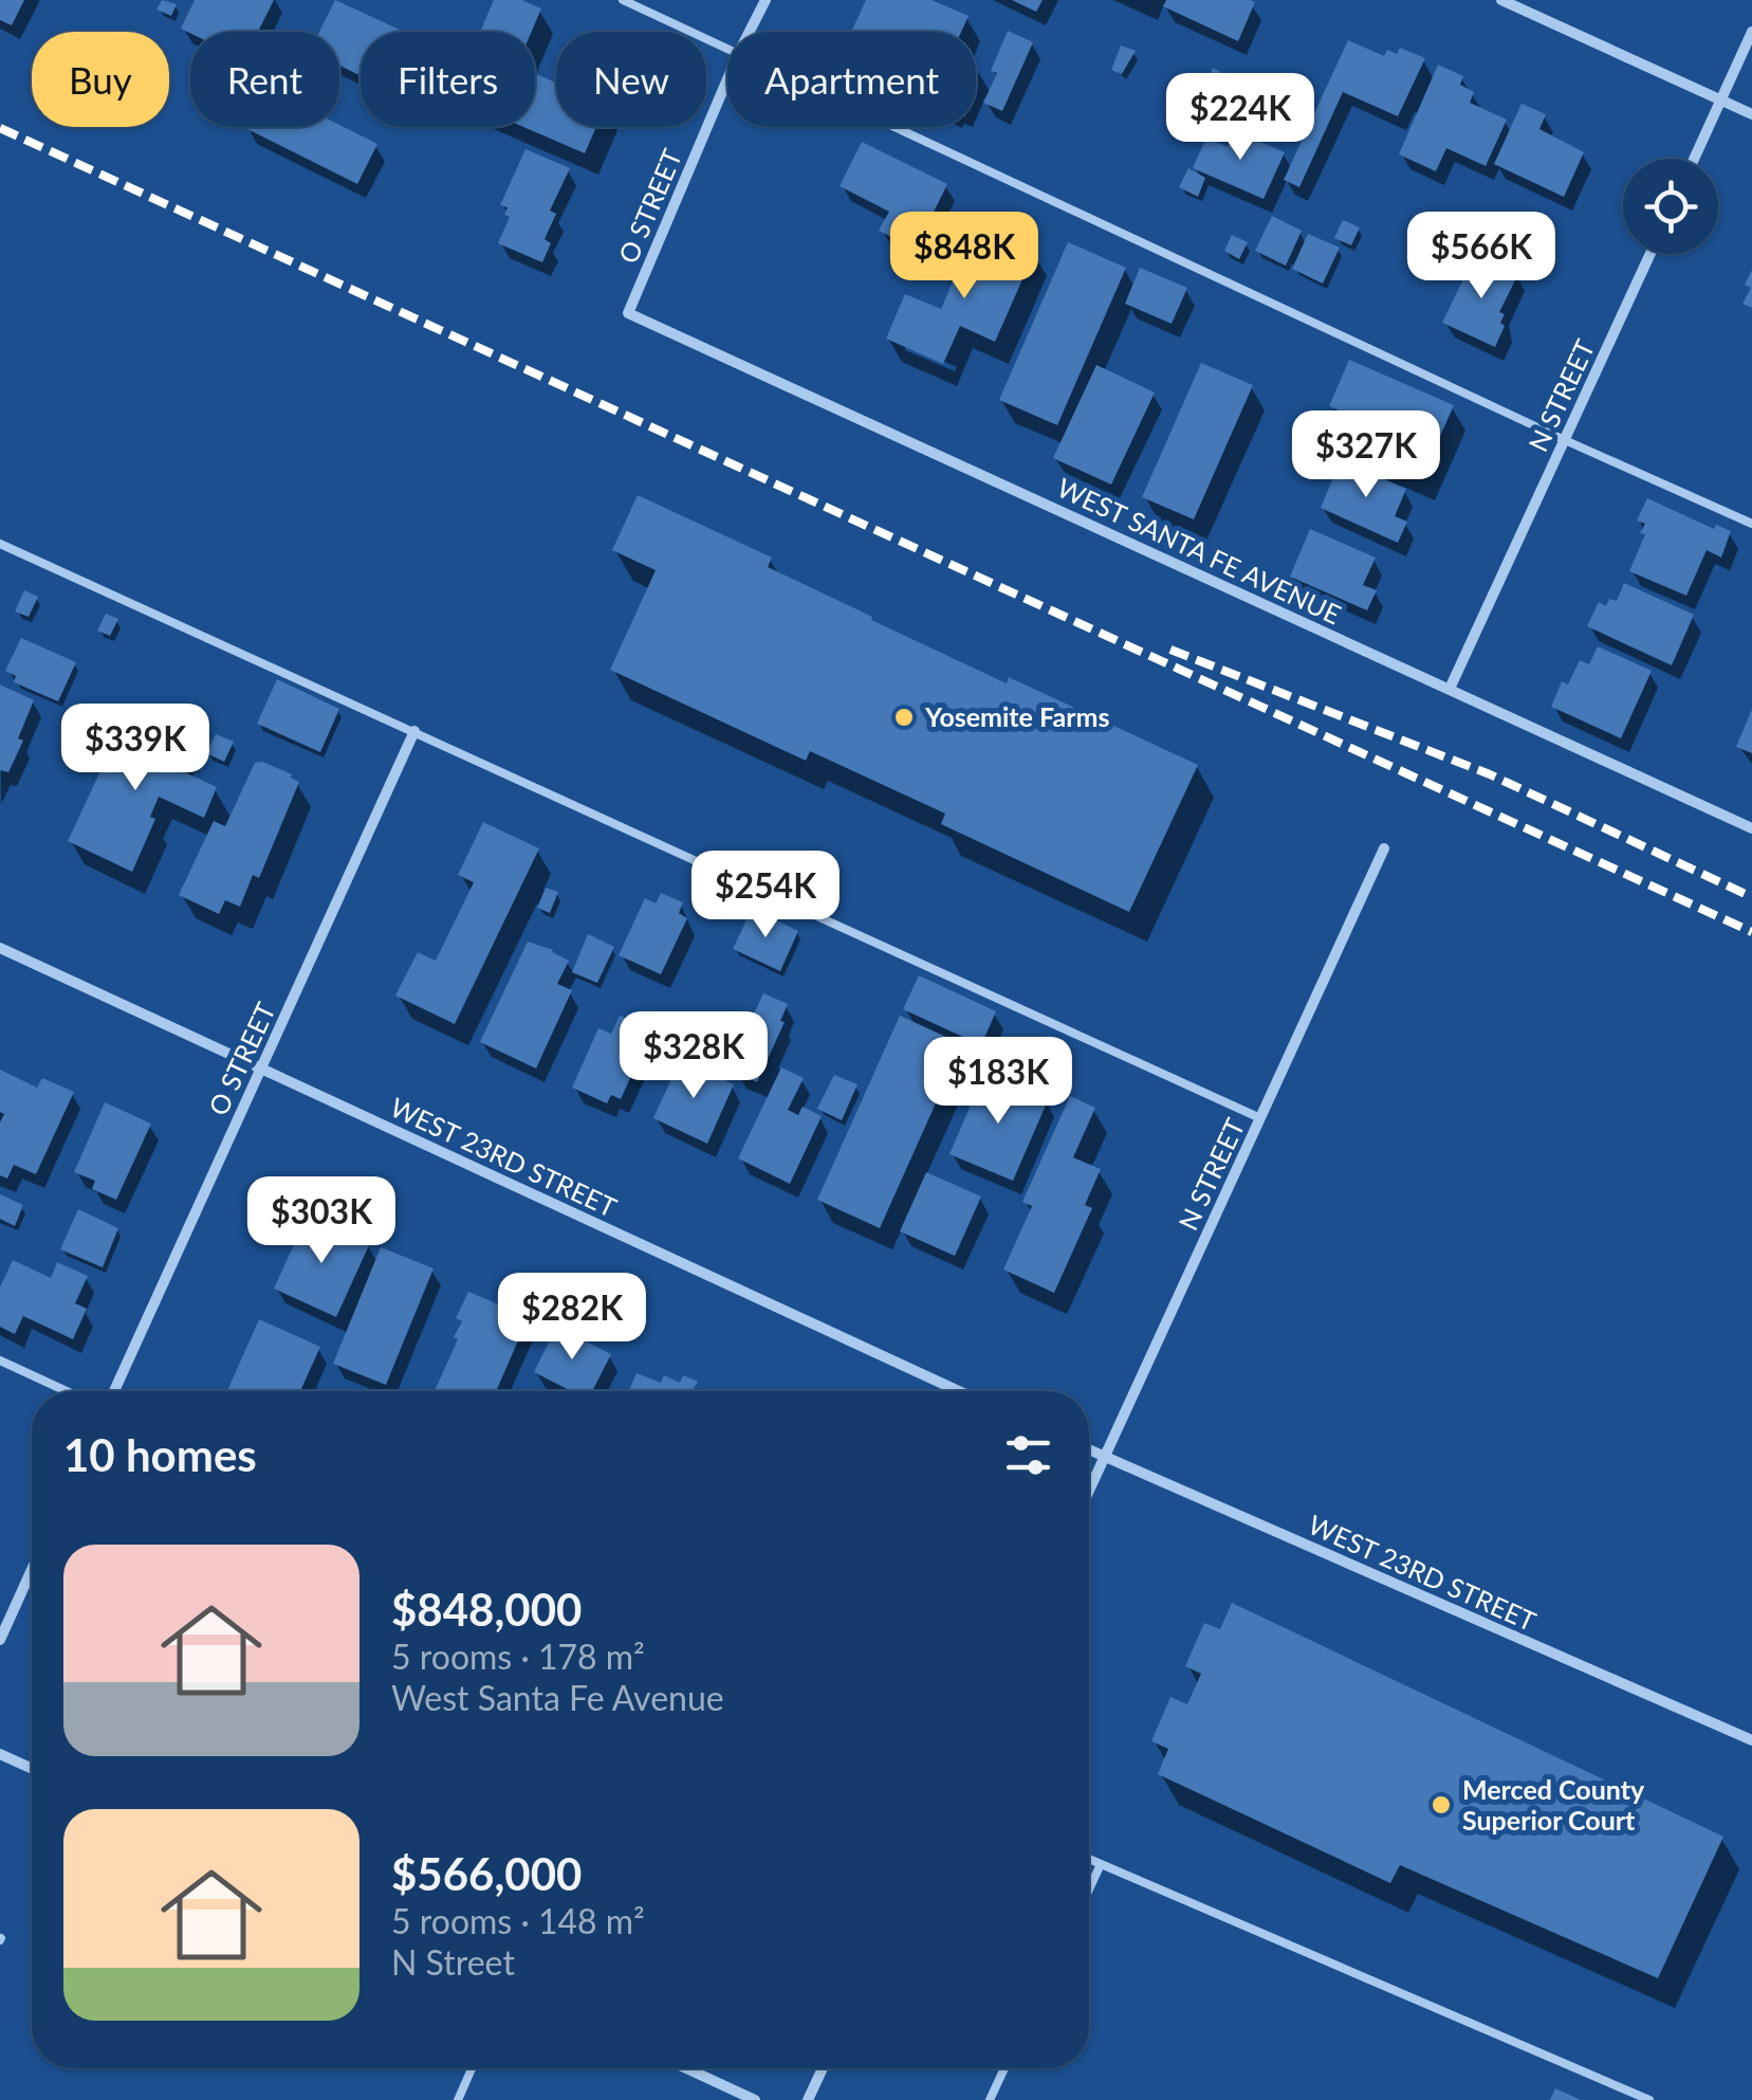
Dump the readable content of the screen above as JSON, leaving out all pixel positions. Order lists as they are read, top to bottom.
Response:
{
  "streets": {
    "street": [
      "O STREET",
      "N STREET",
      "WEST SANTA FE AVENUE",
      "WEST 23RD STREET"
    ]
  },
  "crossings": [
    ["O STREET", "WEST SANTA FE AVENUE"],
    ["O STREET", "WEST 23RD STREET"],
    ["N STREET", "WEST SANTA FE AVENUE"],
    ["N STREET", "WEST 23RD STREET"]
  ],
  "places": ["Yosemite Farms", "Merced County Superior Court"],
  "page": {
    "chip": [
      "Buy",
      "Rent",
      "Filters",
      "New",
      "Apartment"
    ],
    "price": [
      "$224K",
      "$848K",
      "$566K",
      "$327K",
      "$339K",
      "$254K",
      "$328K",
      "$183K",
      "$303K",
      "$282K"
    ],
    "heading": "10 homes",
    "list": [
      {
        "name": "$848,000",
        "note": "5 rooms · 178 m² · West Santa Fe Avenue"
      },
      {
        "name": "$566,000",
        "note": "5 rooms · 148 m² · N Street"
      }
    ]
  }
}
